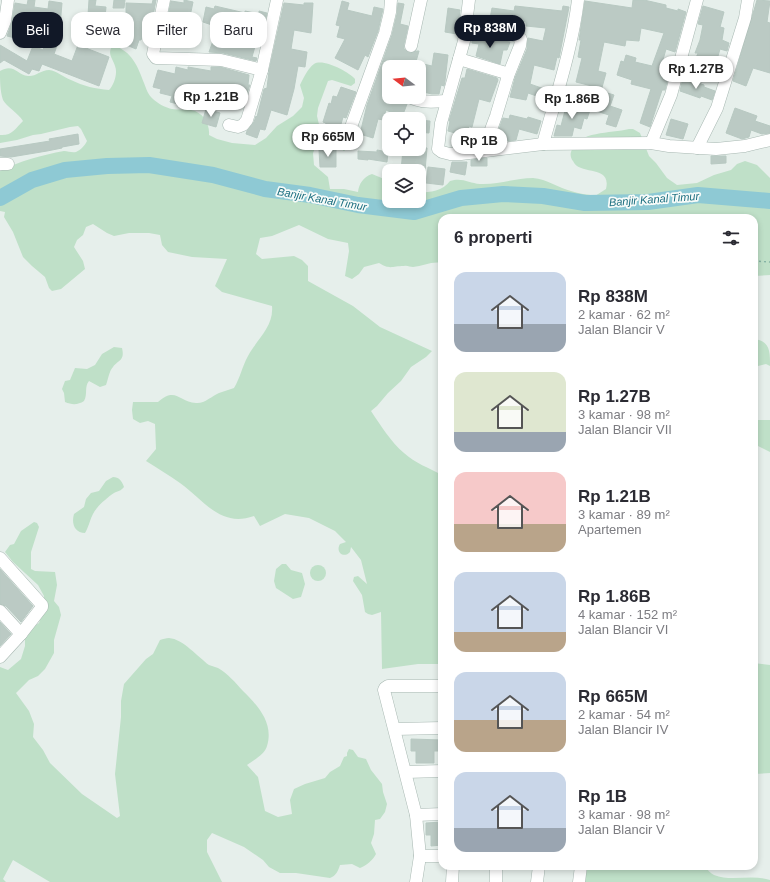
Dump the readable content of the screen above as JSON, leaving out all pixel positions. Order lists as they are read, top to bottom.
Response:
{
  "water": ["Banjir Kanal Timur"],
  "north": "left",
  "page": {
    "chip": [
      "Beli",
      "Sewa",
      "Filter",
      "Baru"
    ],
    "price": [
      "Rp 838M",
      "Rp 1.27B",
      "Rp 1.21B",
      "Rp 1.86B",
      "Rp 665M",
      "Rp 1B"
    ],
    "heading": "6 properti",
    "list": [
      {
        "name": "Rp 838M",
        "note": "2 kamar · 62 m² · Jalan Blancir V"
      },
      {
        "name": "Rp 1.27B",
        "note": "3 kamar · 98 m² · Jalan Blancir VII"
      },
      {
        "name": "Rp 1.21B",
        "note": "3 kamar · 89 m² · Apartemen"
      },
      {
        "name": "Rp 1.86B",
        "note": "4 kamar · 152 m² · Jalan Blancir VI"
      },
      {
        "name": "Rp 665M",
        "note": "2 kamar · 54 m² · Jalan Blancir IV"
      },
      {
        "name": "Rp 1B",
        "note": "3 kamar · 98 m² · Jalan Blancir V"
      }
    ]
  }
}
